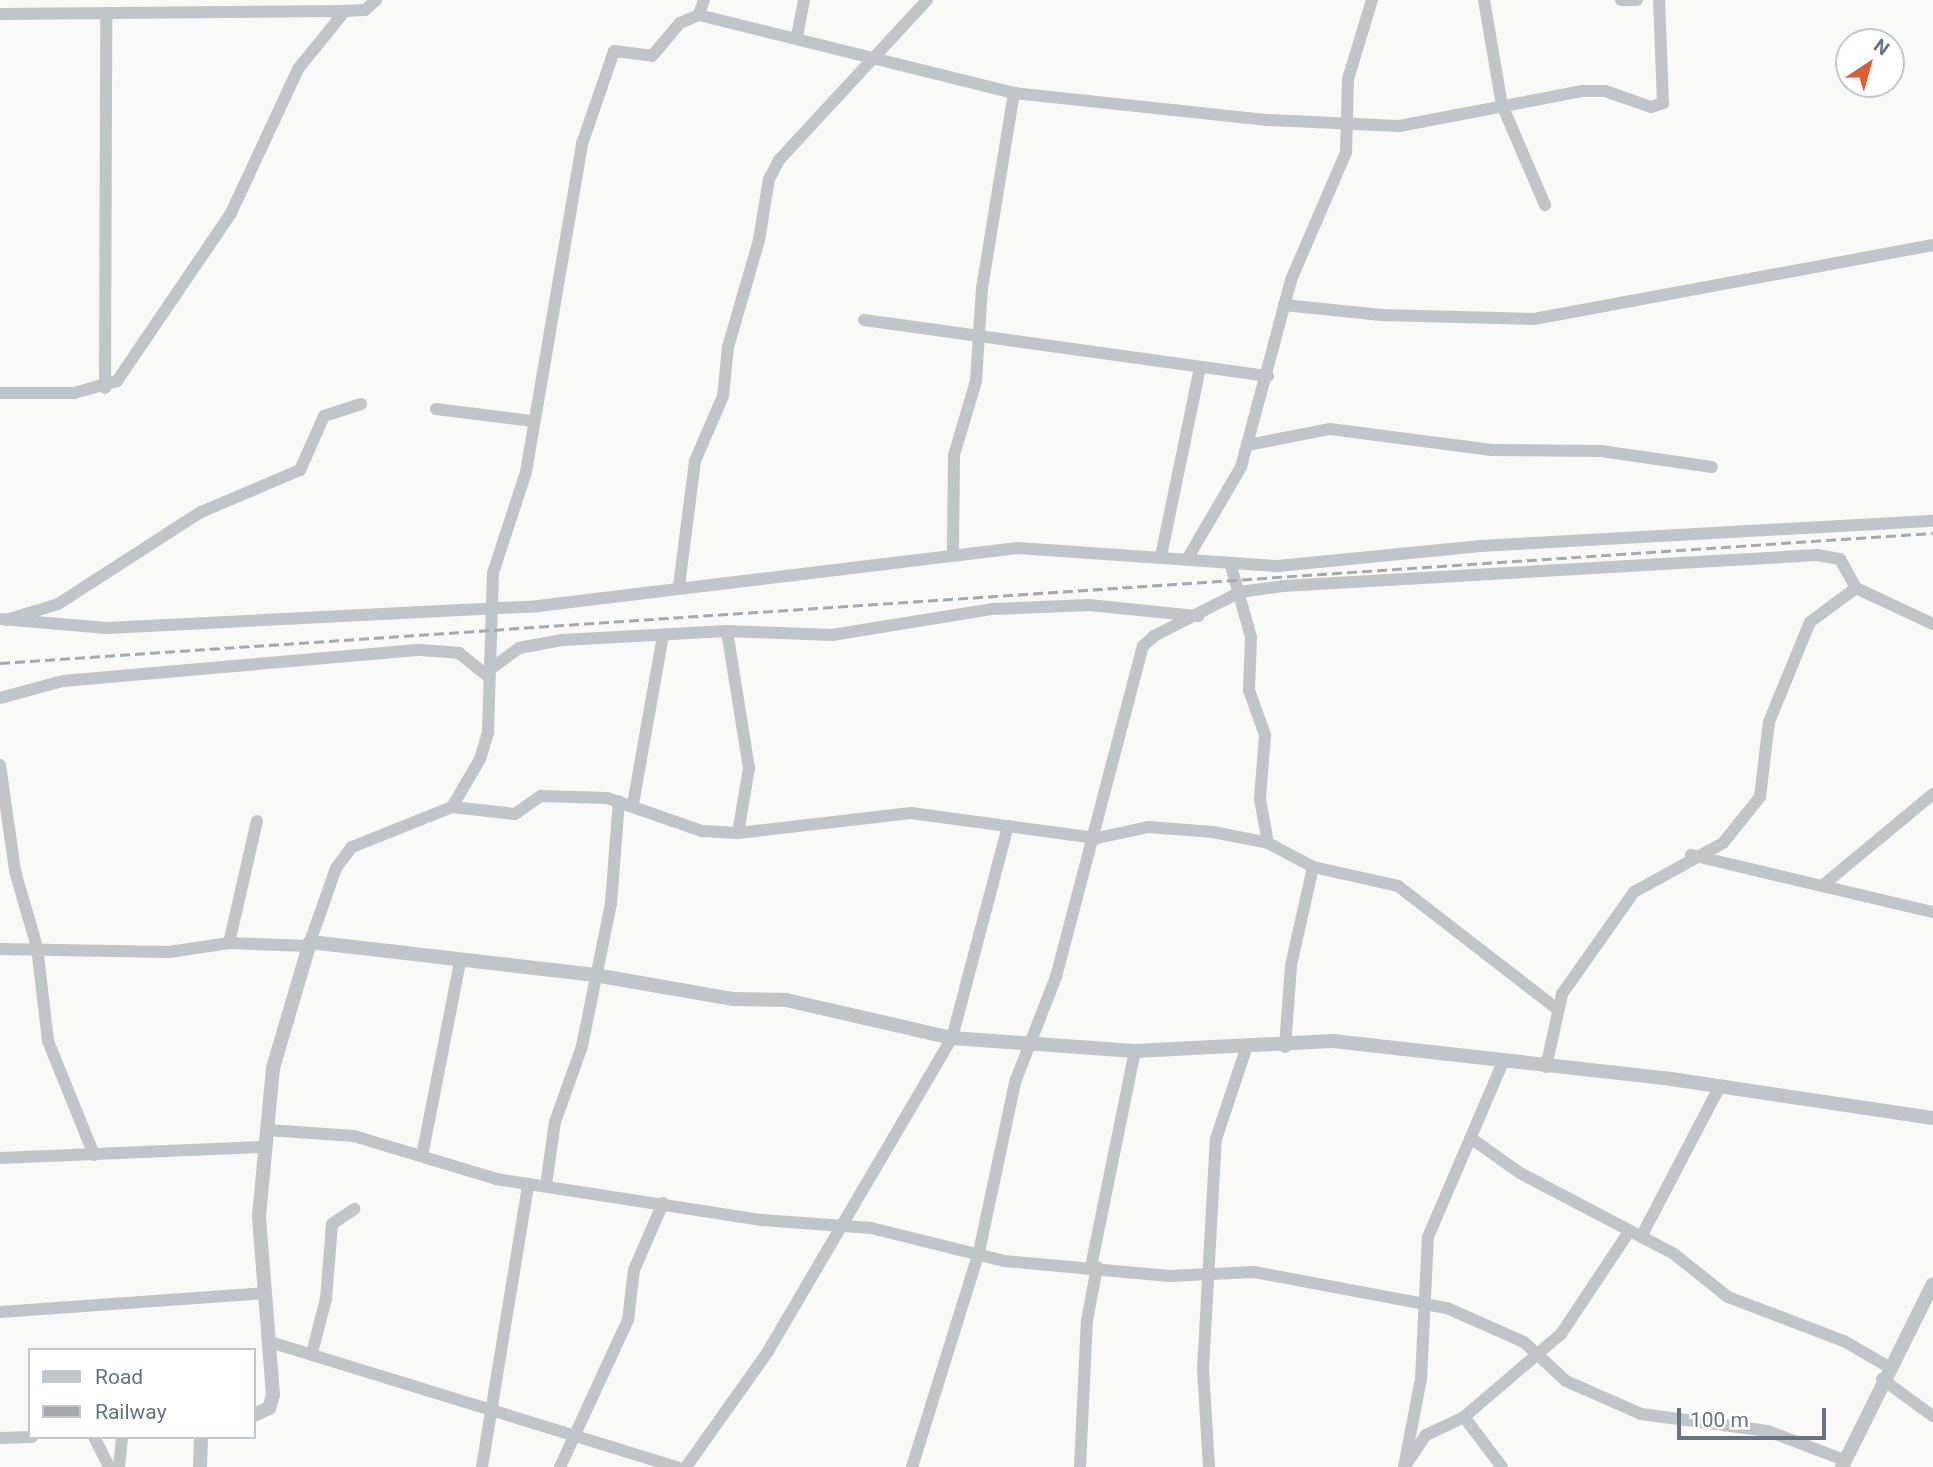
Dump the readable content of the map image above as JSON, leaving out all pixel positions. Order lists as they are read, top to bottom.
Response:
{
  "legend": ["Road", "Railway"],
  "scale_bar": "100 m",
  "north": "top right"
}
